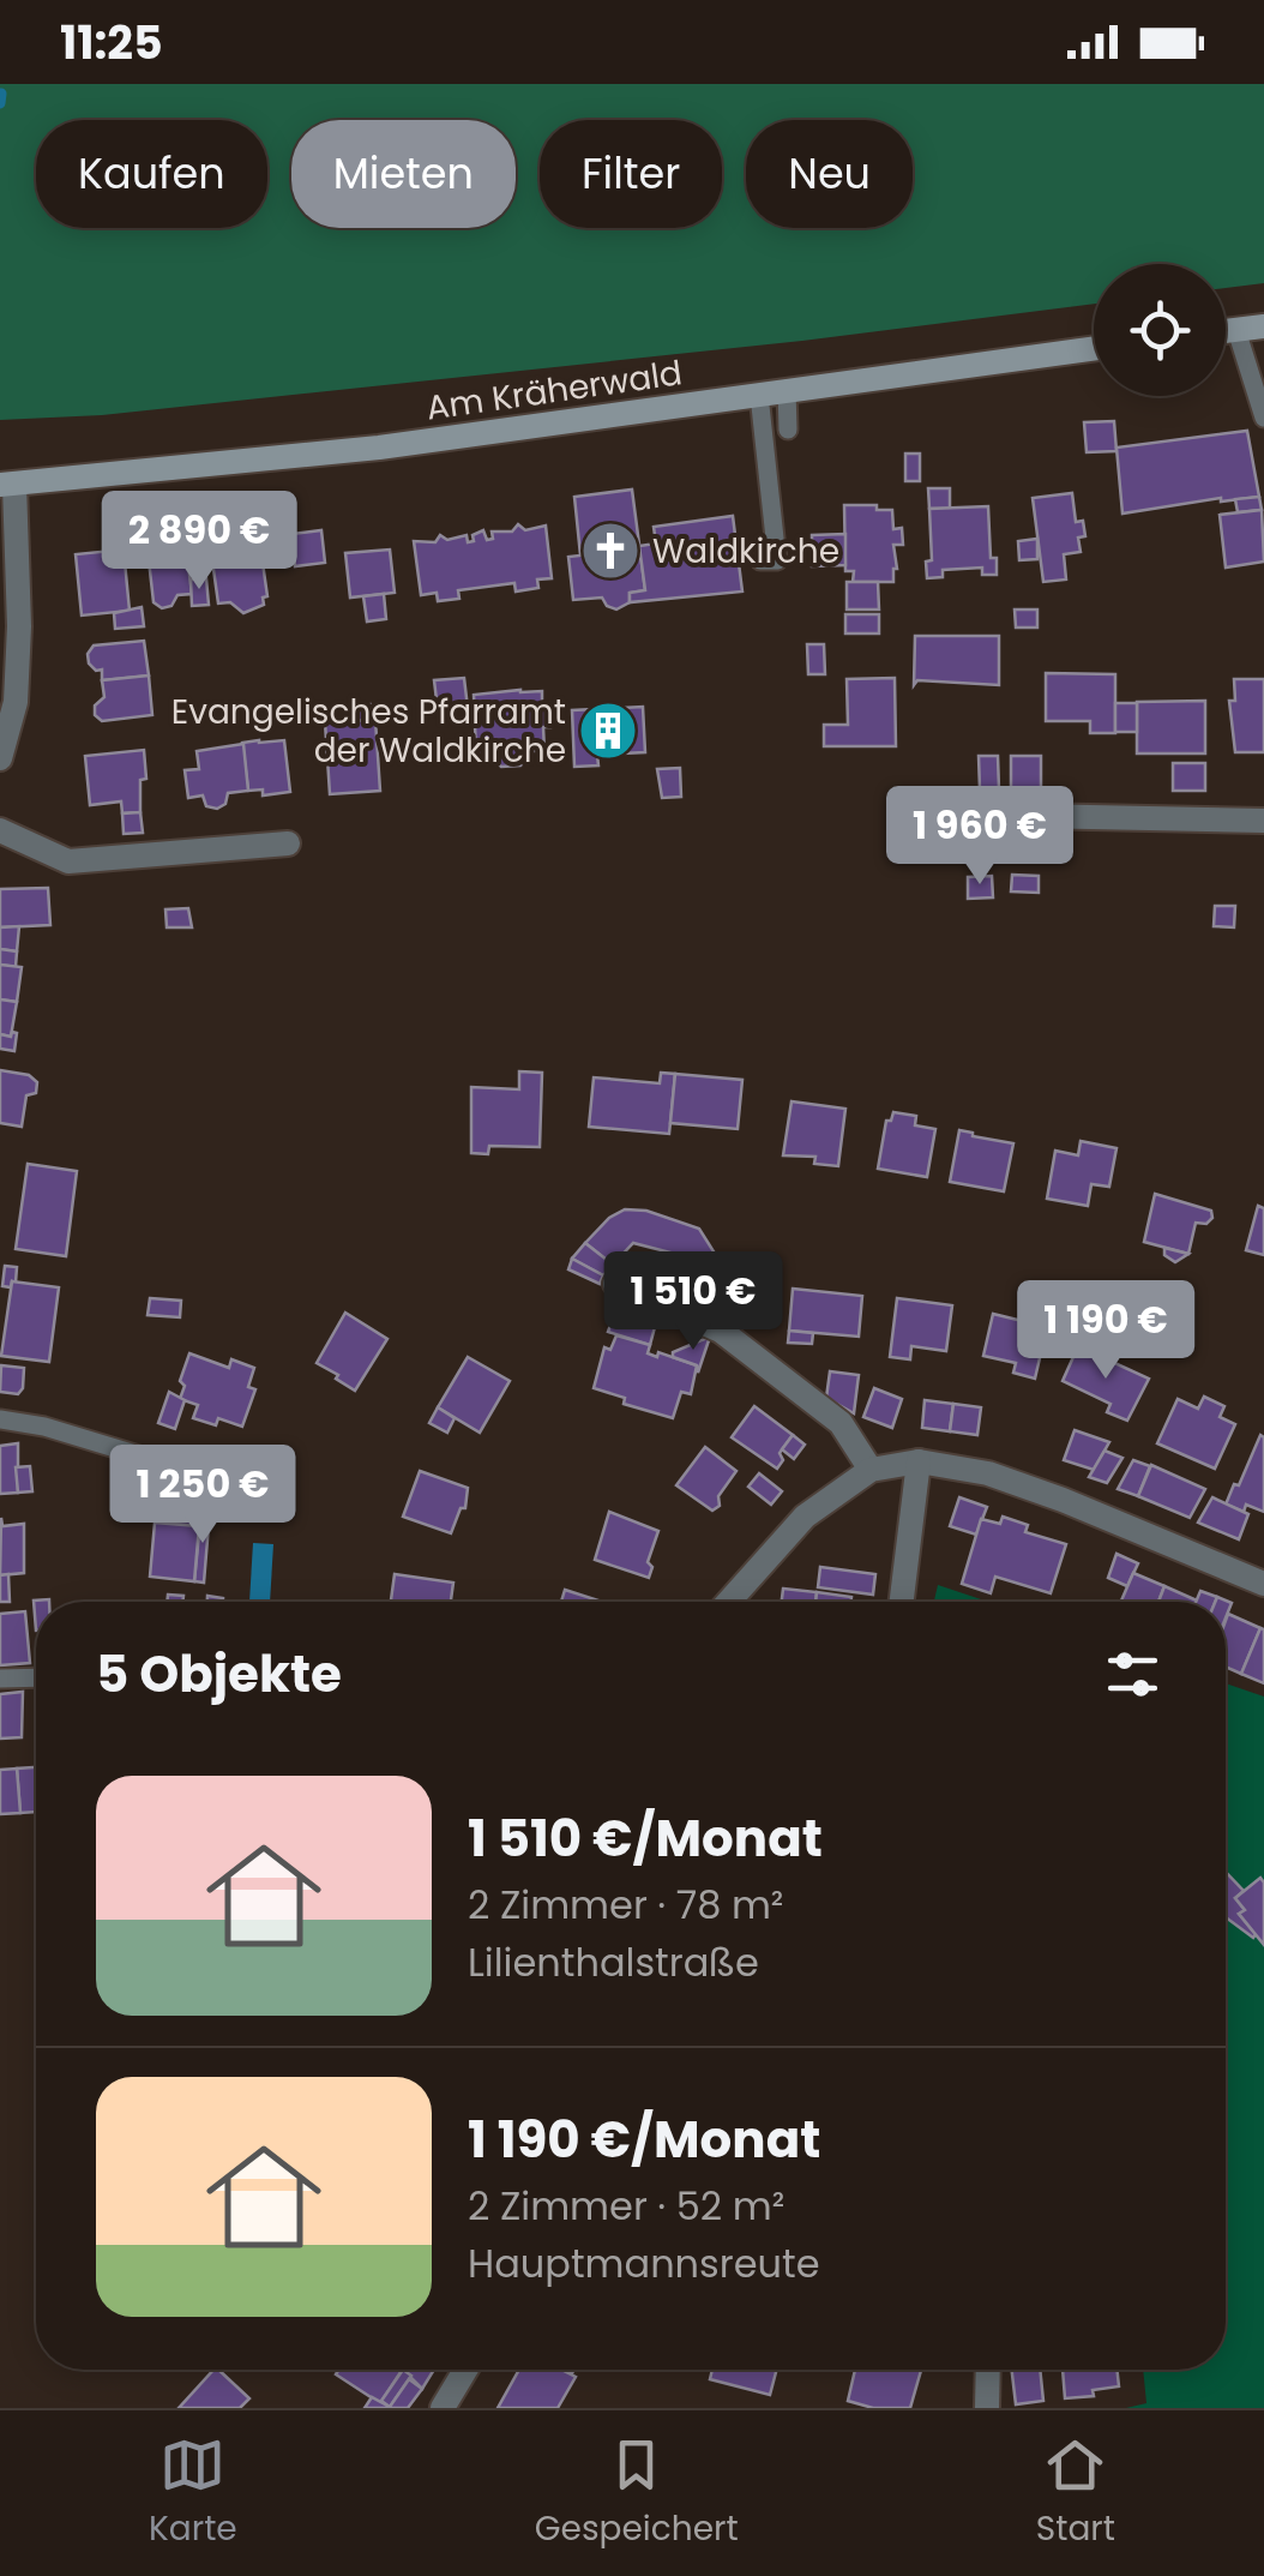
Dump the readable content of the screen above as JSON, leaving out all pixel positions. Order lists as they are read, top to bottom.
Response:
{
  "streets": {
    "main road": ["Am Kräherwald"]
  },
  "places": {
    "church": ["Waldkirche"],
    "building": ["Evangelisches Pfarramt der Waldkirche"]
  },
  "page": {
    "status": "11:25",
    "chip": [
      "Kaufen",
      "Mieten",
      "Filter",
      "Neu"
    ],
    "price": [
      "2 890 €",
      "1 960 €",
      "1 510 €",
      "1 190 €",
      "1 250 €"
    ],
    "heading": "5 Objekte",
    "list": [
      {
        "name": "1 510 €/Monat",
        "note": "2 Zimmer · 78 m² · Lilienthalstraße"
      },
      {
        "name": "1 190 €/Monat",
        "note": "2 Zimmer · 52 m² · Hauptmannsreute"
      }
    ],
    "tabs": ["Karte", "Gespeichert", "Start"]
  }
}
